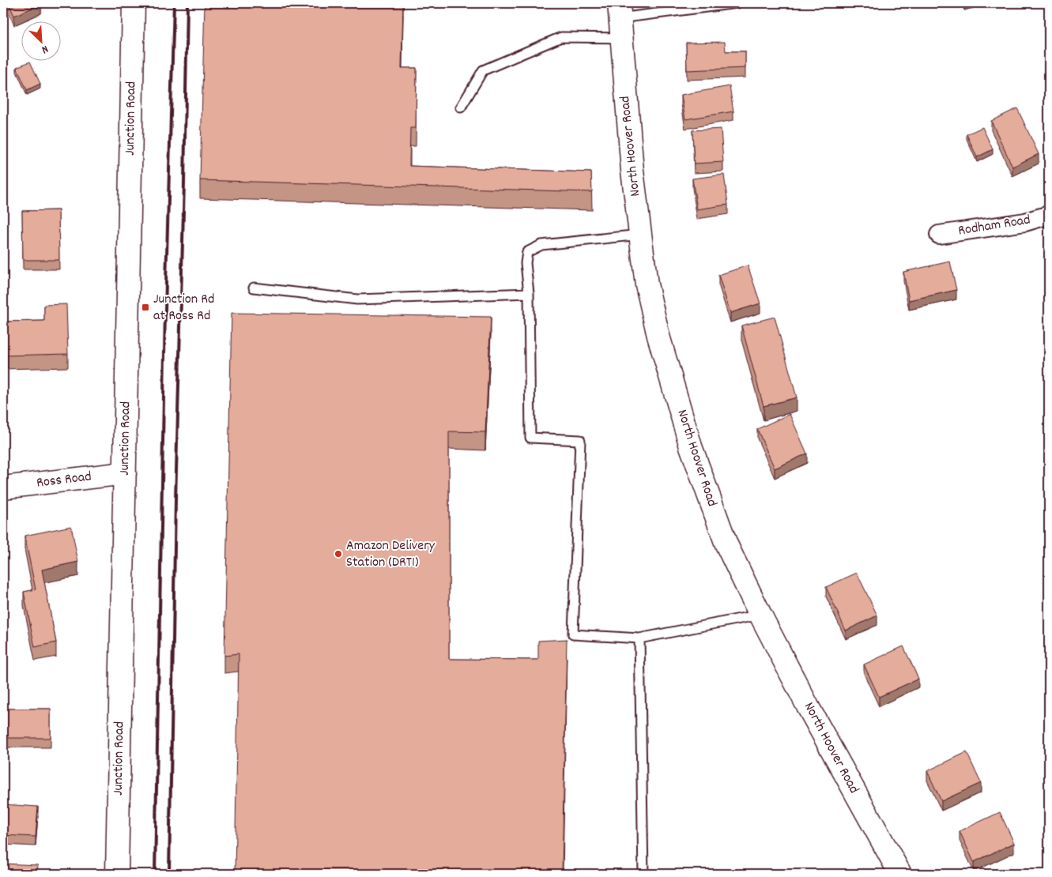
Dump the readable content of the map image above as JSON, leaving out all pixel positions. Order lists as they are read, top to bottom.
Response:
{
  "streets": {
    "street": [
      "Junction Road",
      "North Hoover Road",
      "Rodham Road",
      "Ross Road"
    ]
  },
  "crossings": [
    ["Junction Road", "Ross Road"]
  ],
  "places": {
    "transit": ["Junction Rd at Ross Rd"],
    "other": ["Amazon Delivery Station (DRT1)"]
  },
  "north": "bottom right"
}
